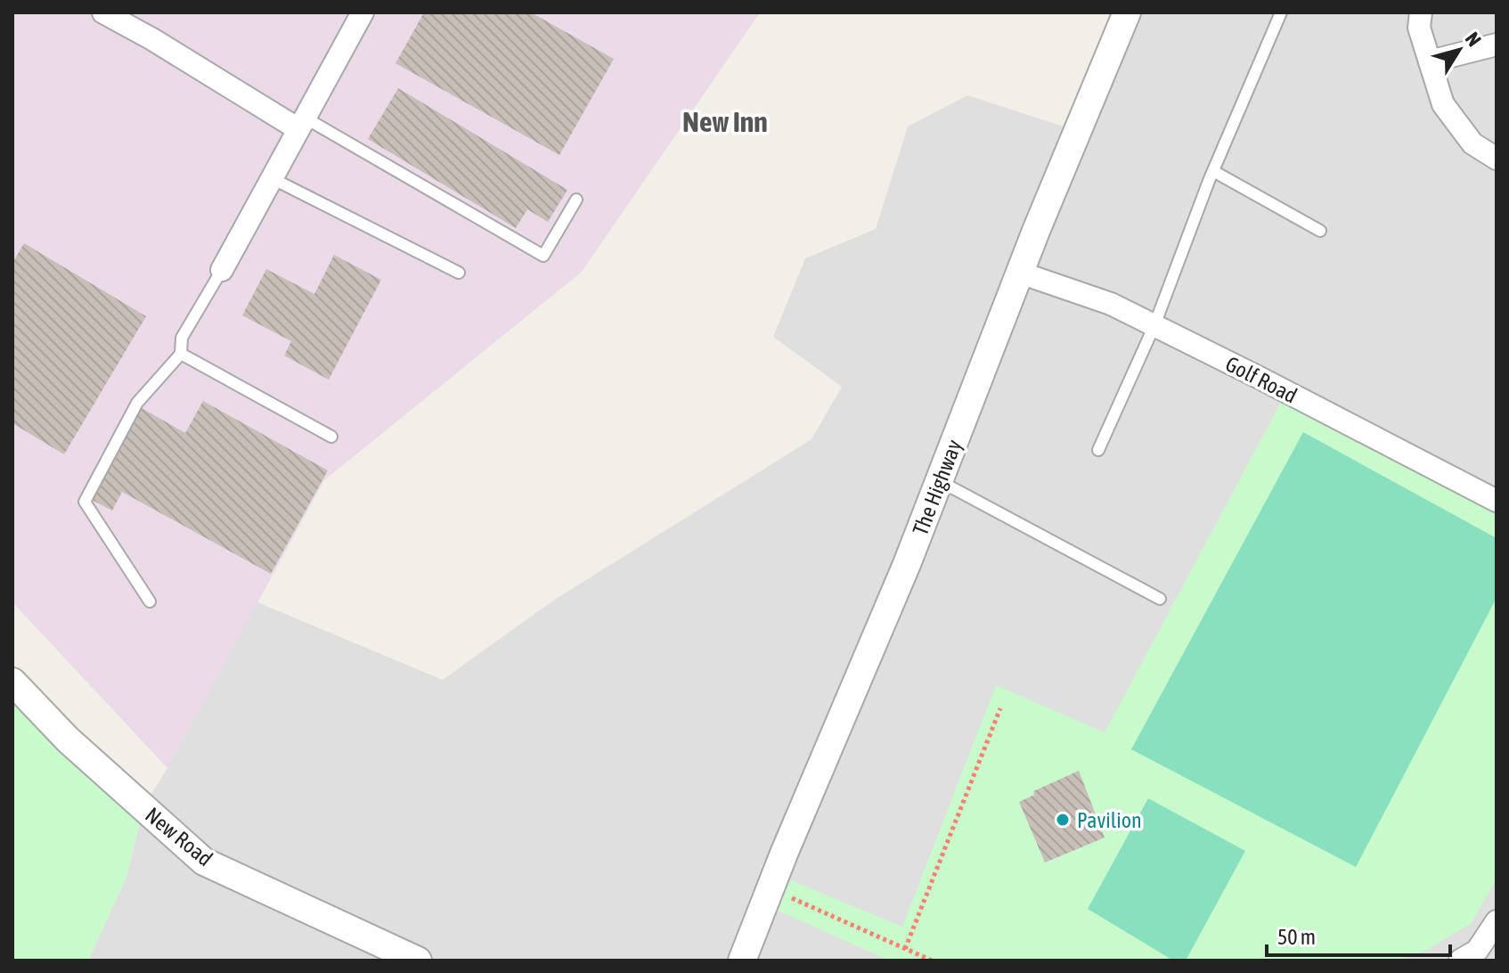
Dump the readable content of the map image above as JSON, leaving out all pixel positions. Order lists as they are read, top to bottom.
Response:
{
  "streets": {
    "street": ["Golf Road", "The Highway", "New Road"]
  },
  "crossings": [
    ["Golf Road", "The Highway"]
  ],
  "districts": ["New Inn"],
  "places": ["Pavilion"],
  "scale_bar": "50 m",
  "north": "top right"
}
